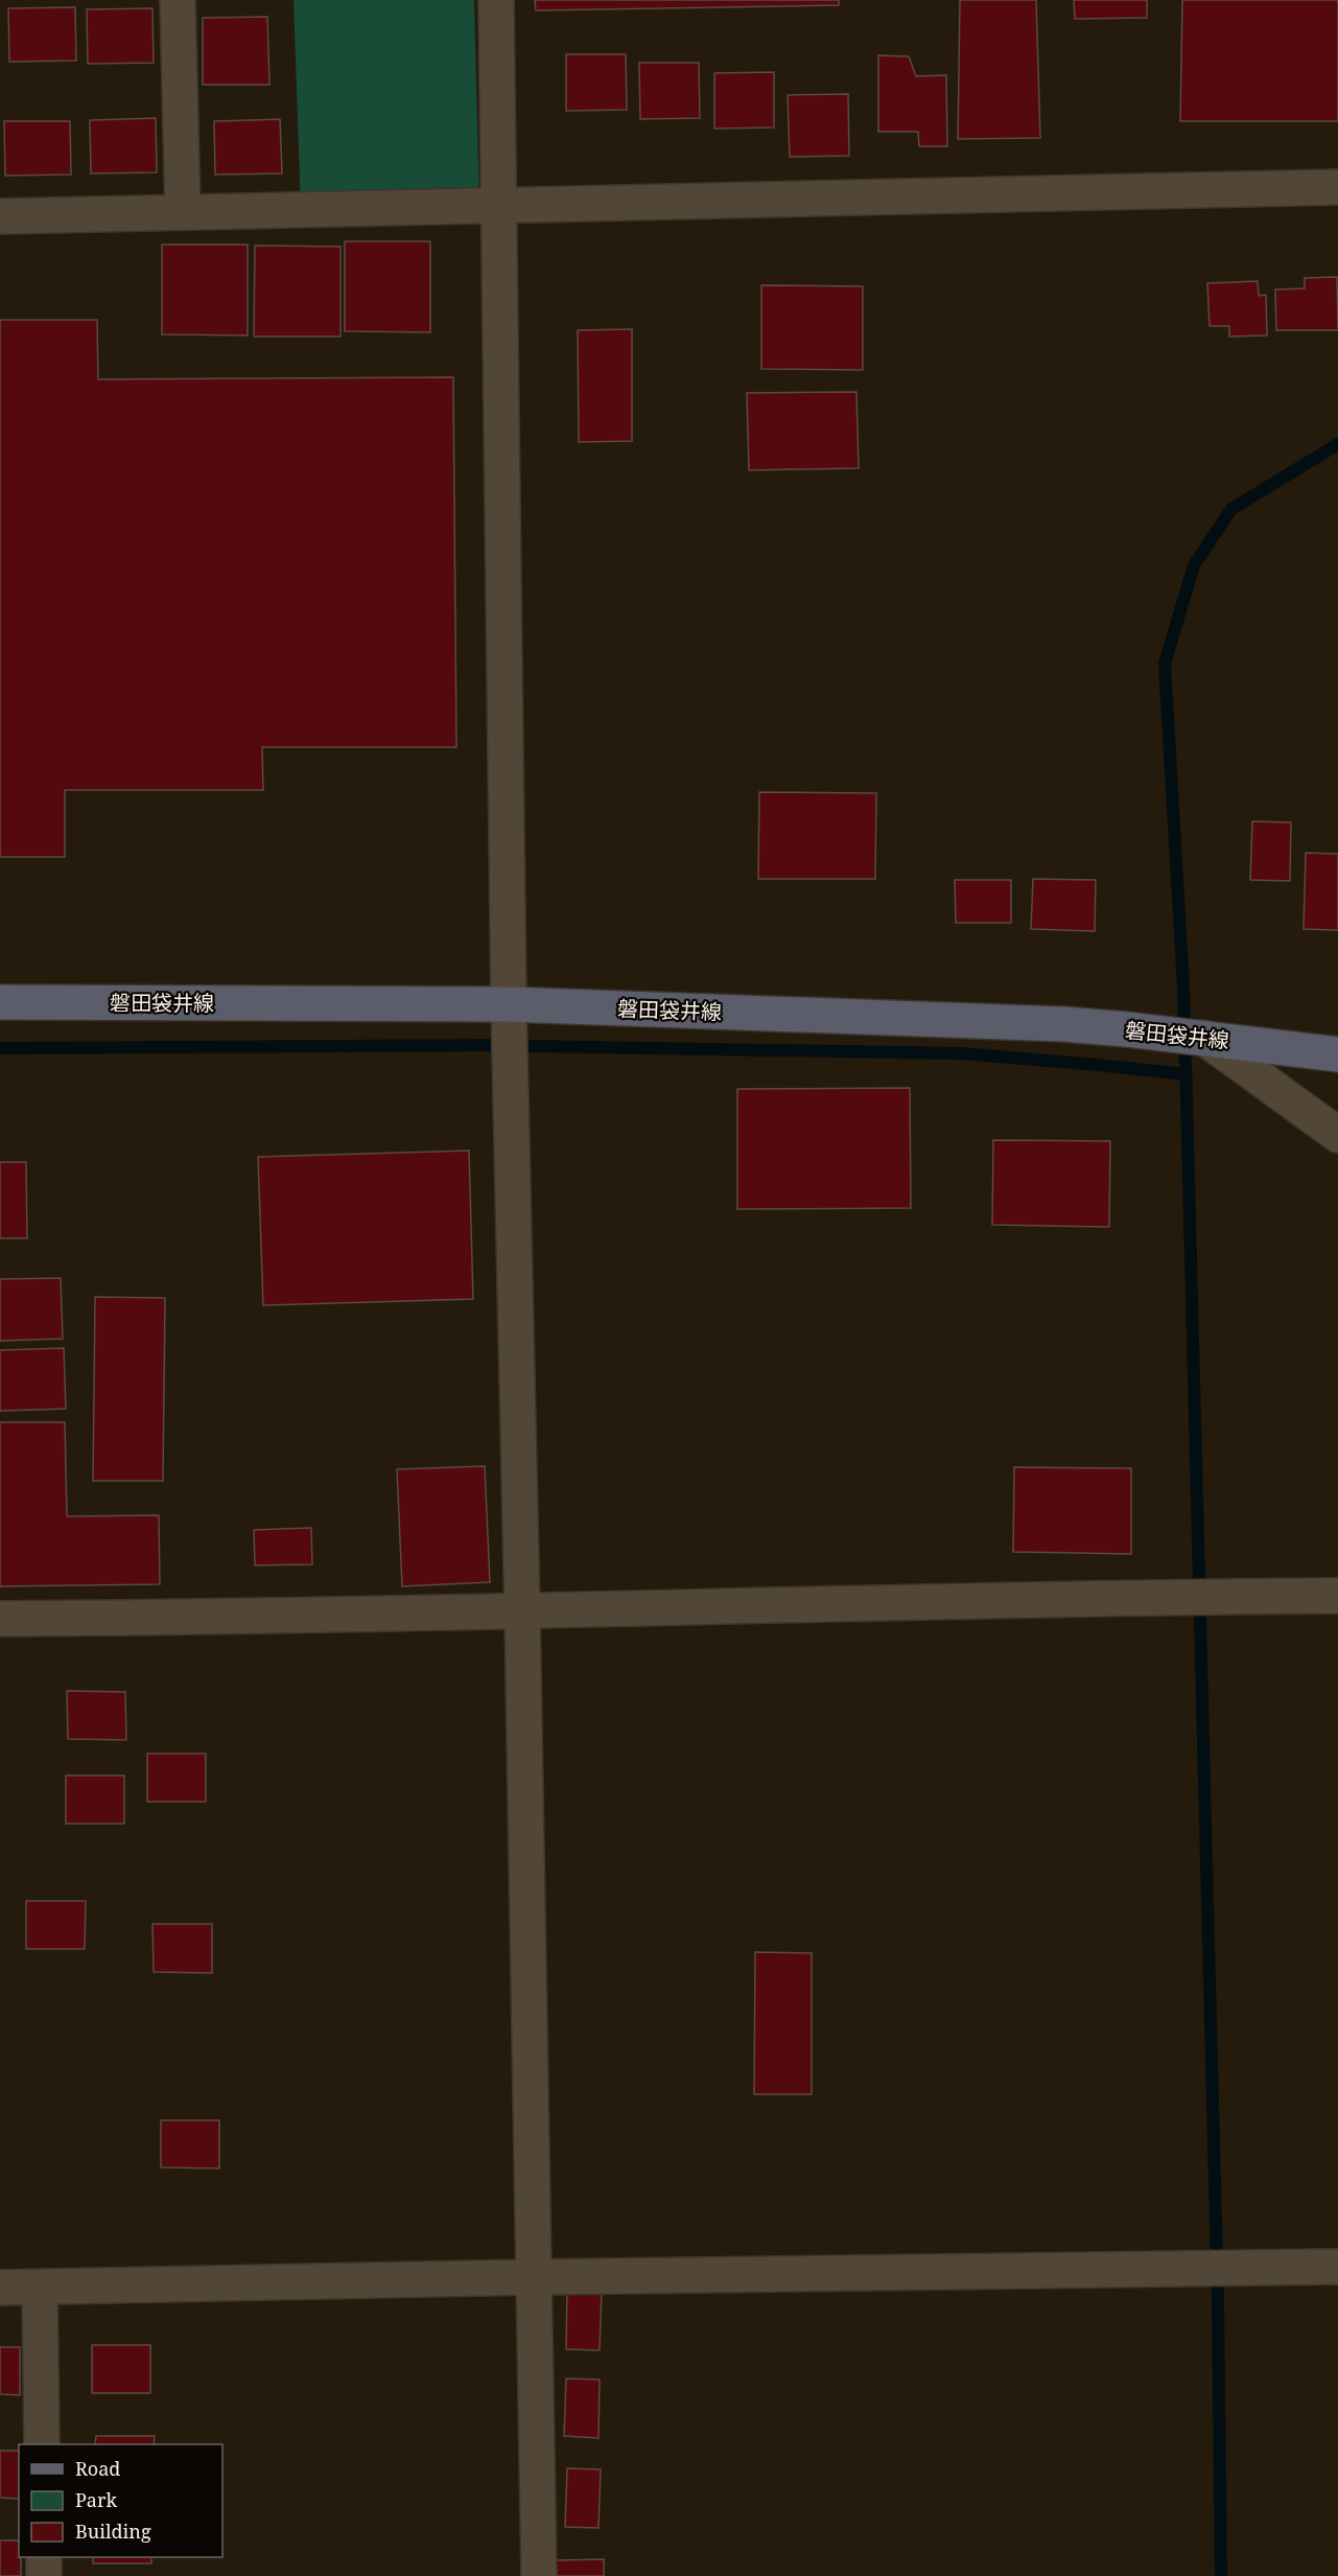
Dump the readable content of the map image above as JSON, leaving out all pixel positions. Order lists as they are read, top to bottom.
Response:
{
  "streets": {
    "main road": ["磐田袋井線"]
  },
  "legend": ["Road", "Park", "Building"]
}
